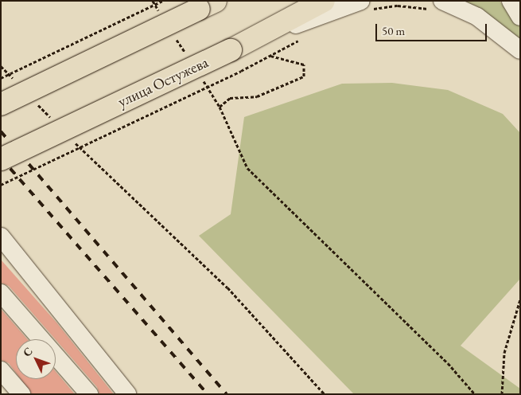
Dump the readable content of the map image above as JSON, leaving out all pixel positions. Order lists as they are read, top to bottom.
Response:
{
  "streets": {
    "main road": ["улица Остужева"]
  },
  "scale_bar": "50 m",
  "north": "top left"
}
